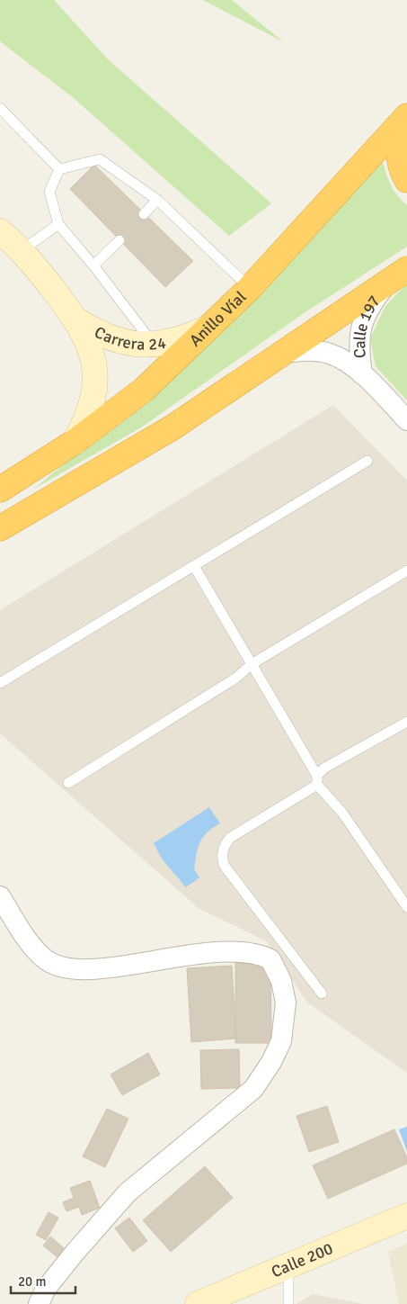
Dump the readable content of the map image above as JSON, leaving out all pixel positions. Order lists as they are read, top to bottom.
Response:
{
  "streets": {
    "highway": ["Anillo Víal"],
    "street": ["Calle 197", "Carrera 24", "Calle 200"]
  },
  "crossings": [
    ["Anillo Víal", "Carrera 24"]
  ],
  "scale_bar": "20 m"
}
